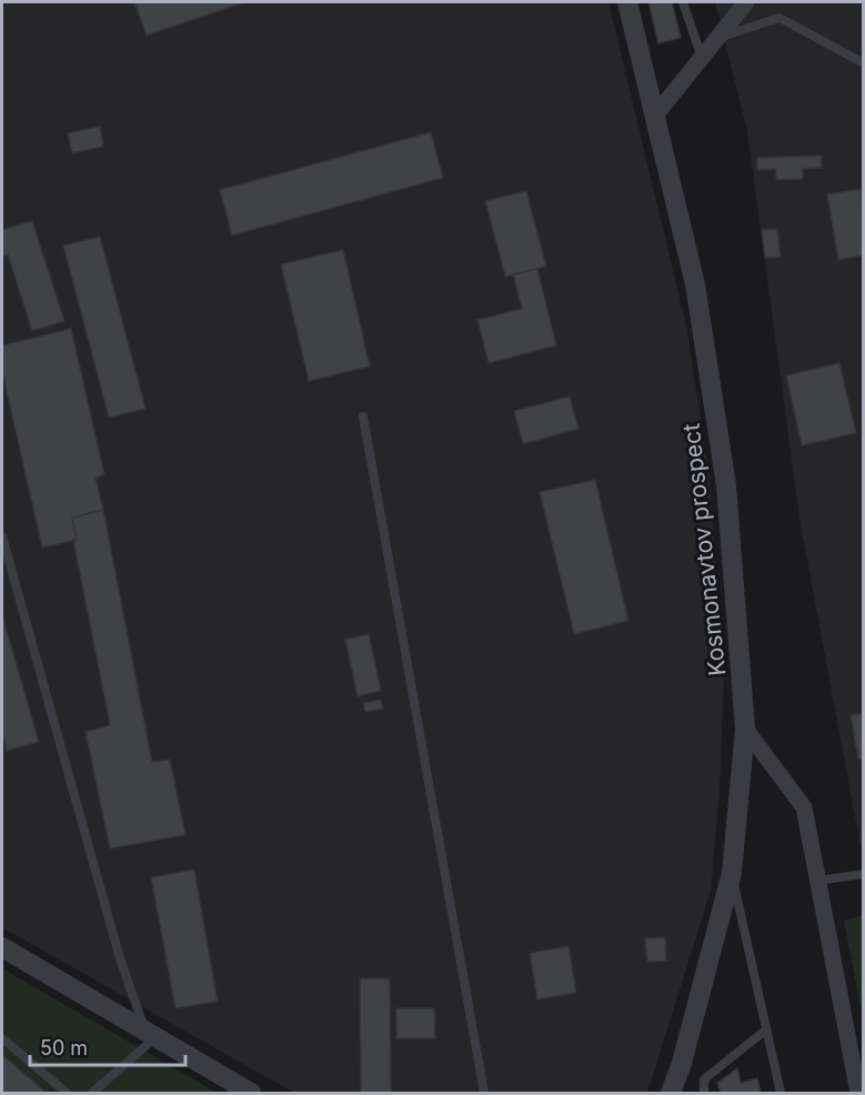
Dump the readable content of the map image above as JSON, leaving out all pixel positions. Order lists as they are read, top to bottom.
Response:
{
  "streets": {
    "street": ["Kosmonavtov prospect"]
  },
  "scale_bar": "50 m"
}
